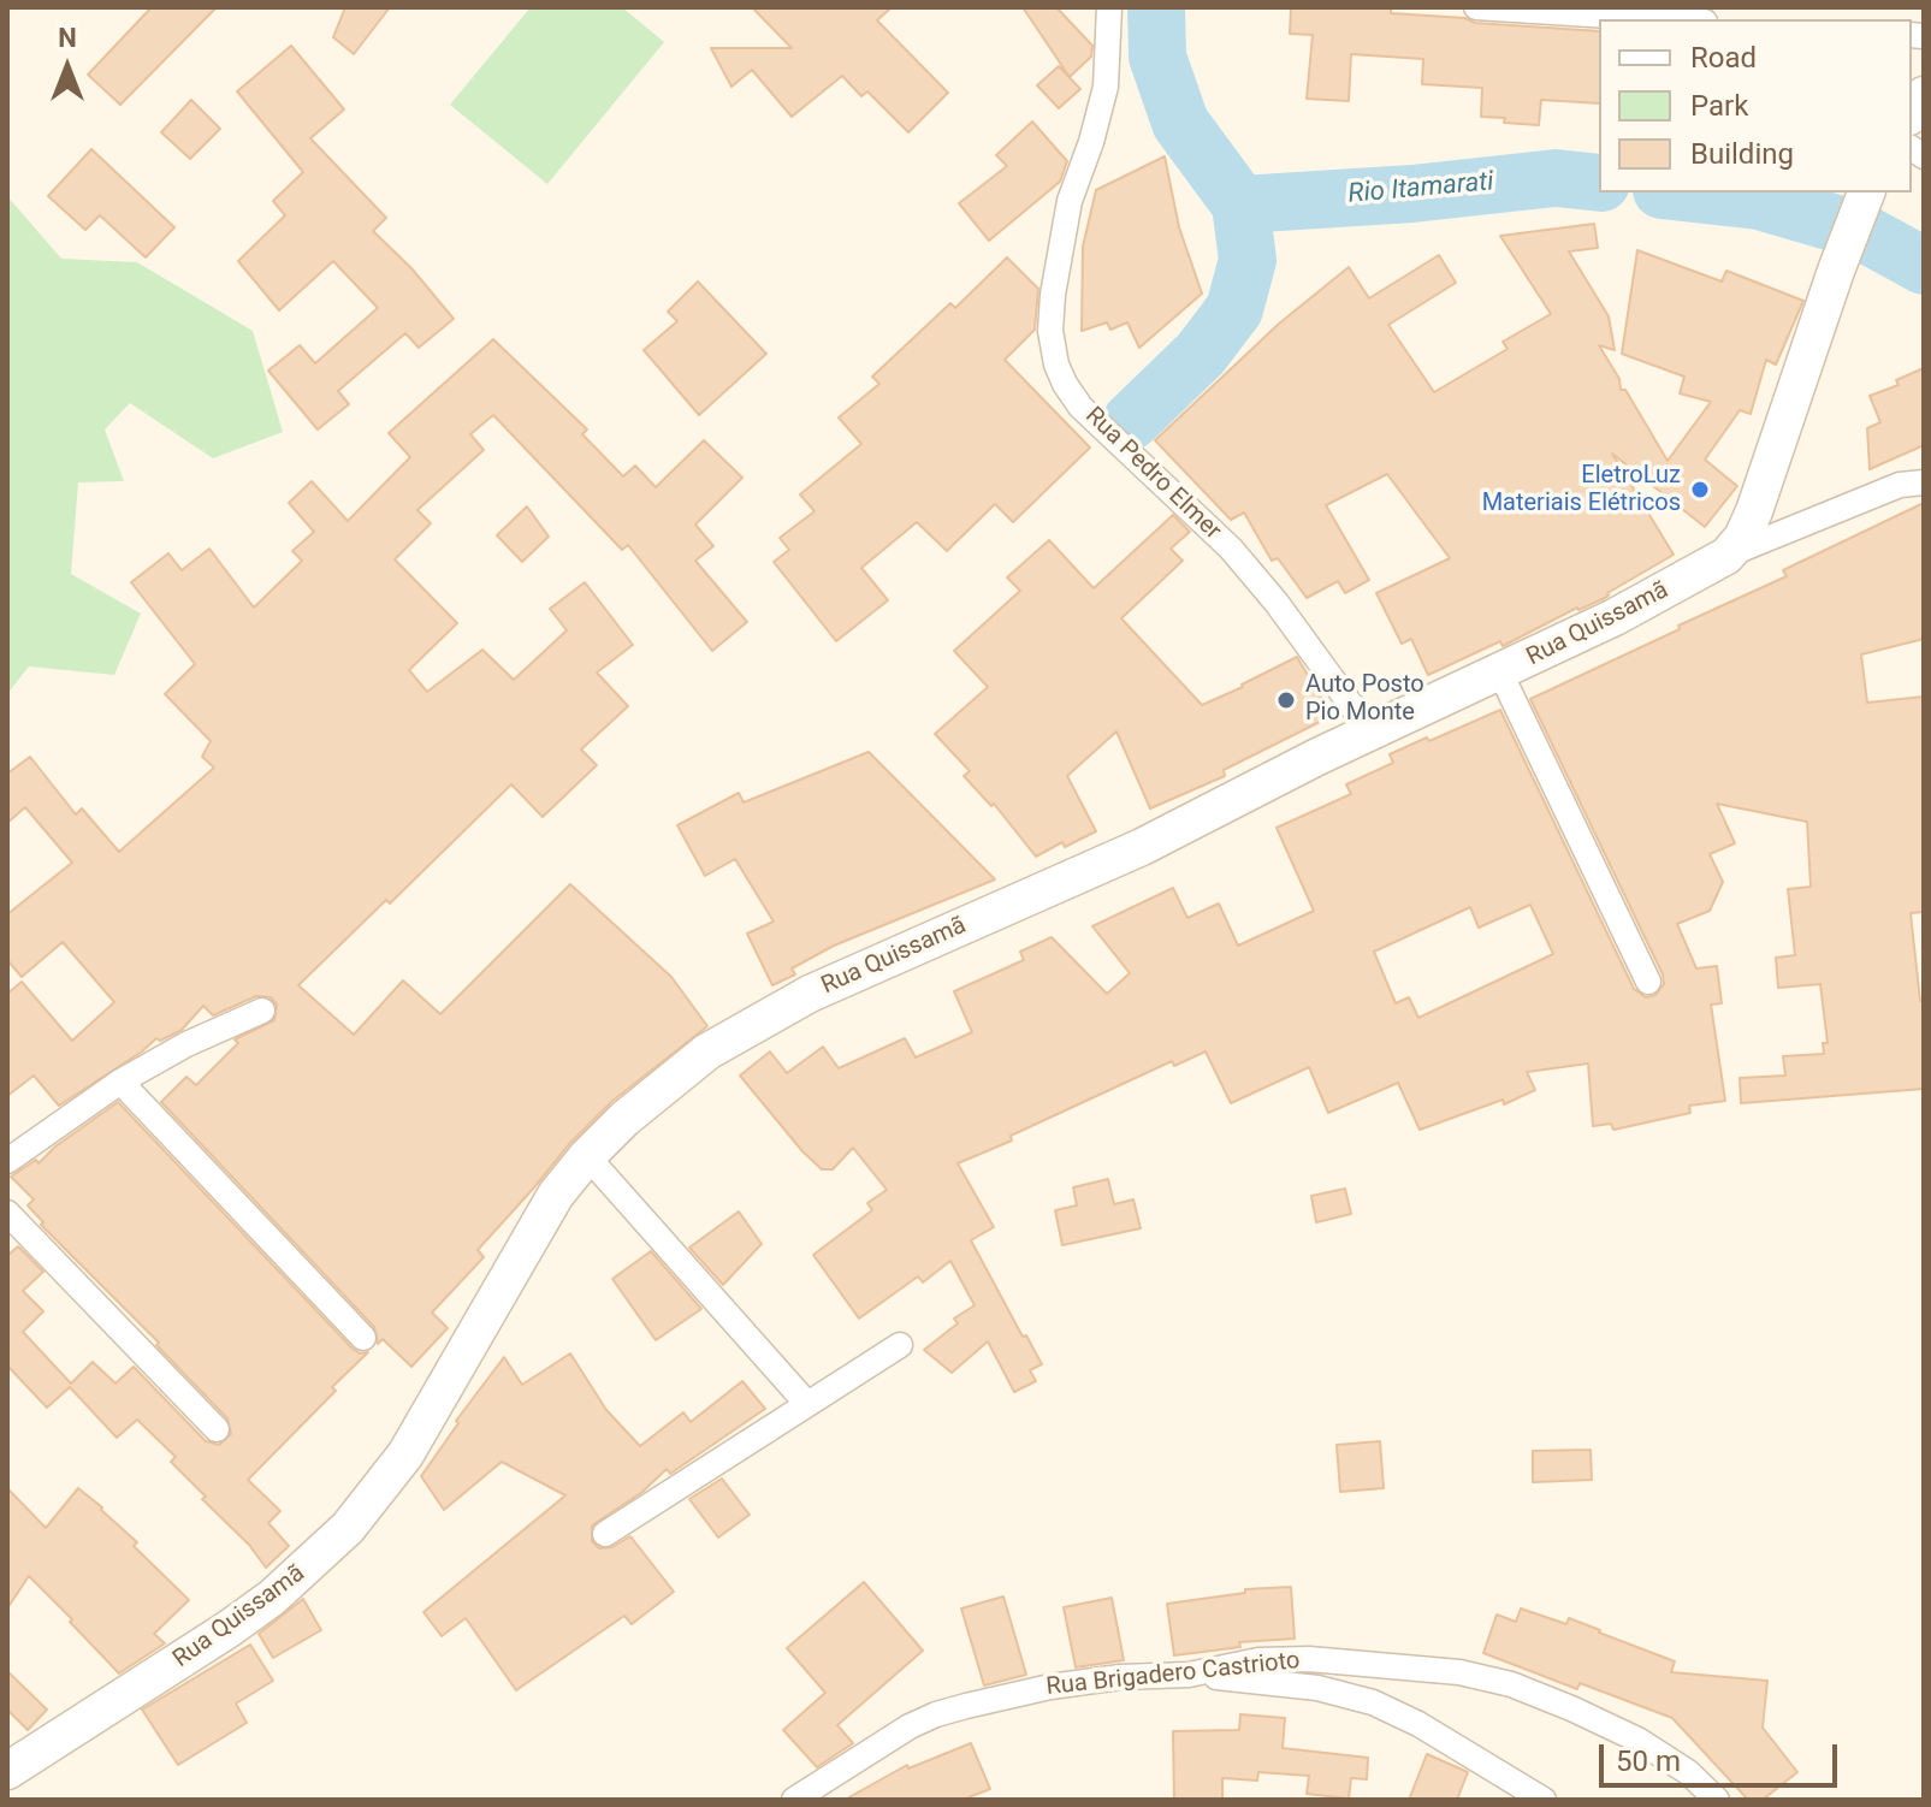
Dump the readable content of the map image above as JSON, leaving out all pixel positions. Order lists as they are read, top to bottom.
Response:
{
  "streets": {
    "street": ["Rua Pedro Elmer", "Rua Quissamã", "Rua Brigadero Castrioto"]
  },
  "crossings": [
    ["Rua Pedro Elmer", "Rua Quissamã"]
  ],
  "water": ["Rio Itamarati"],
  "places": ["EletroLuz Materiais Elétricos", "Auto Posto Pio Monte"],
  "legend": ["Road", "Park", "Building"],
  "scale_bar": "50 m",
  "north": "top"
}
